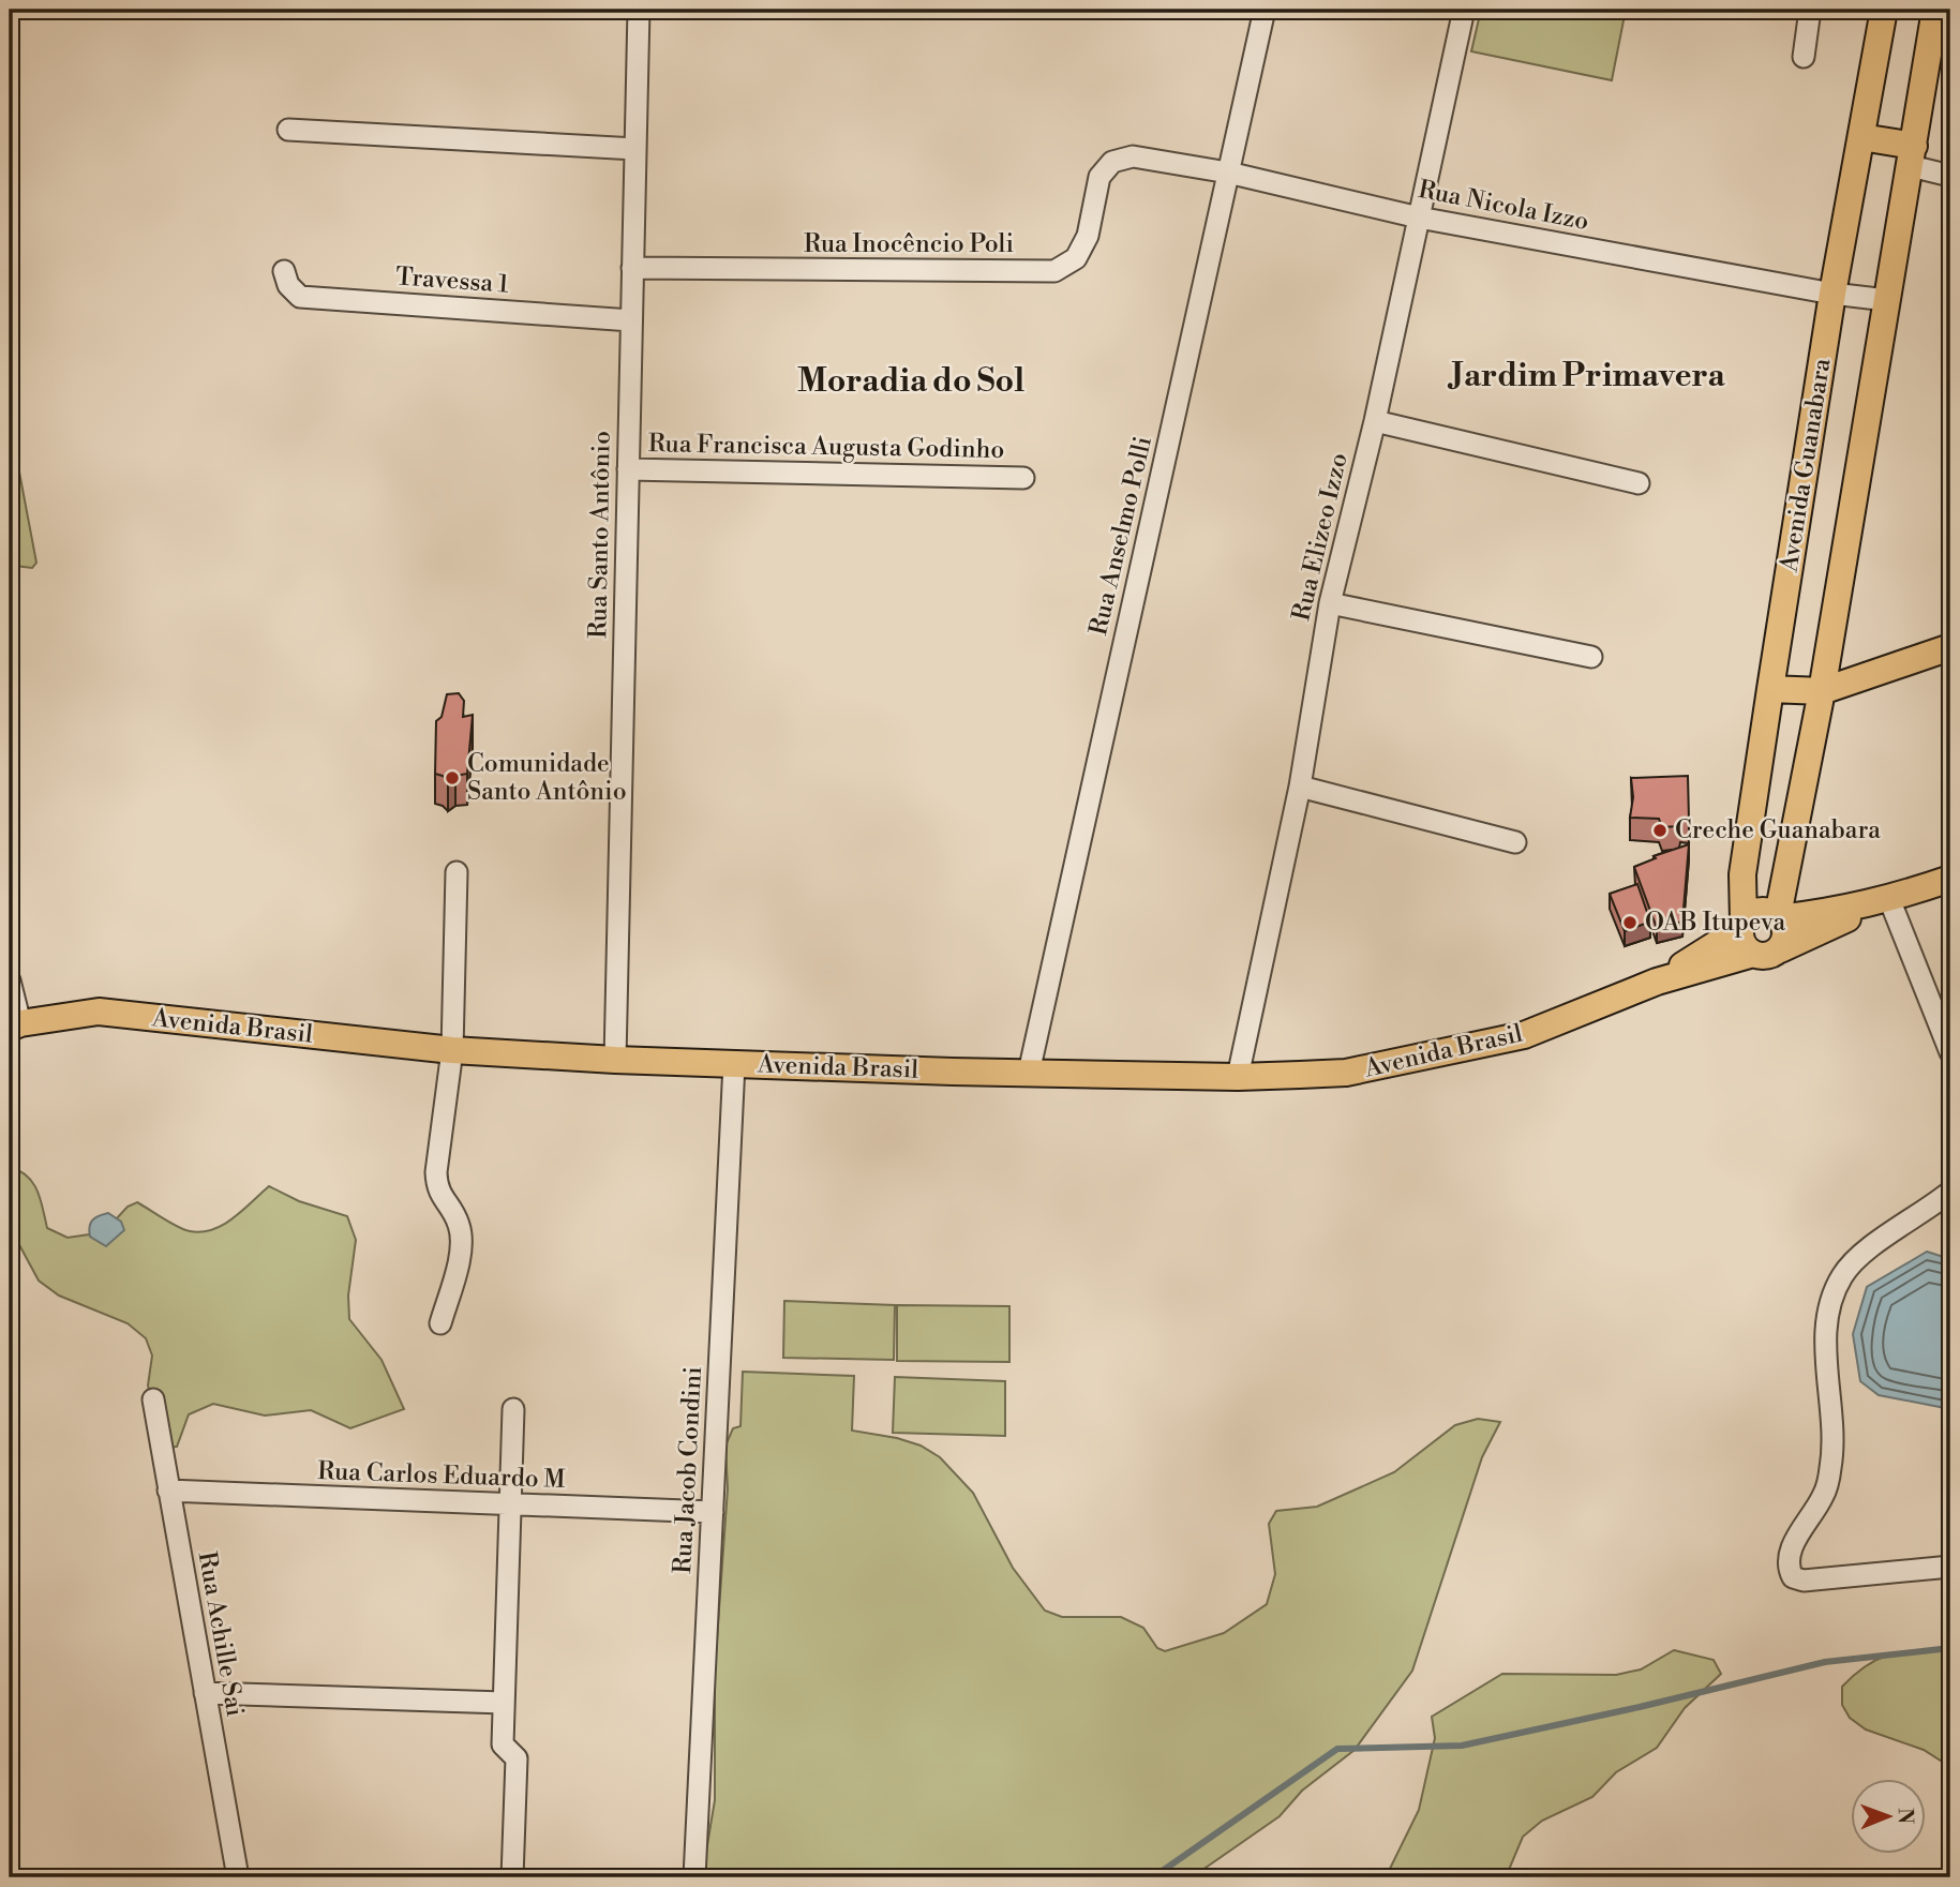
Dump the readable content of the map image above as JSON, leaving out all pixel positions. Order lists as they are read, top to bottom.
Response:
{
  "streets": {
    "main road": ["Avenida Guanabara", "Avenida Brasil"],
    "street": [
      "Rua Nicola Izzo",
      "Rua Inocêncio Poli",
      "Travessa 1",
      "Rua Francisca Augusta Godinho",
      "Rua Santo Antônio",
      "Rua Anselmo Polli",
      "Rua Elizeo Izzo",
      "Rua Jacob Condini",
      "Rua Carlos Eduardo M",
      "Rua Achille Sai"
    ]
  },
  "crossings": [
    ["Rua Nicola Izzo", "Rua Inocêncio Poli"],
    ["Rua Nicola Izzo", "Avenida Guanabara"],
    ["Rua Nicola Izzo", "Rua Anselmo Polli"],
    ["Rua Nicola Izzo", "Rua Elizeo Izzo"],
    ["Rua Inocêncio Poli", "Rua Santo Antônio"],
    ["Travessa 1", "Rua Santo Antônio"],
    ["Rua Francisca Augusta Godinho", "Rua Santo Antônio"],
    ["Avenida Guanabara", "Avenida Brasil"],
    ["Rua Santo Antônio", "Avenida Brasil"],
    ["Rua Anselmo Polli", "Avenida Brasil"],
    ["Rua Elizeo Izzo", "Avenida Brasil"],
    ["Avenida Brasil", "Rua Jacob Condini"],
    ["Rua Jacob Condini", "Rua Carlos Eduardo M"],
    ["Rua Carlos Eduardo M", "Rua Achille Sai"]
  ],
  "districts": ["Jardim Primavera", "Moradia do Sol"],
  "places": ["Comunidade Santo Antônio", "Creche Guanabara", "OAB Itupeva"],
  "north": "right"
}
